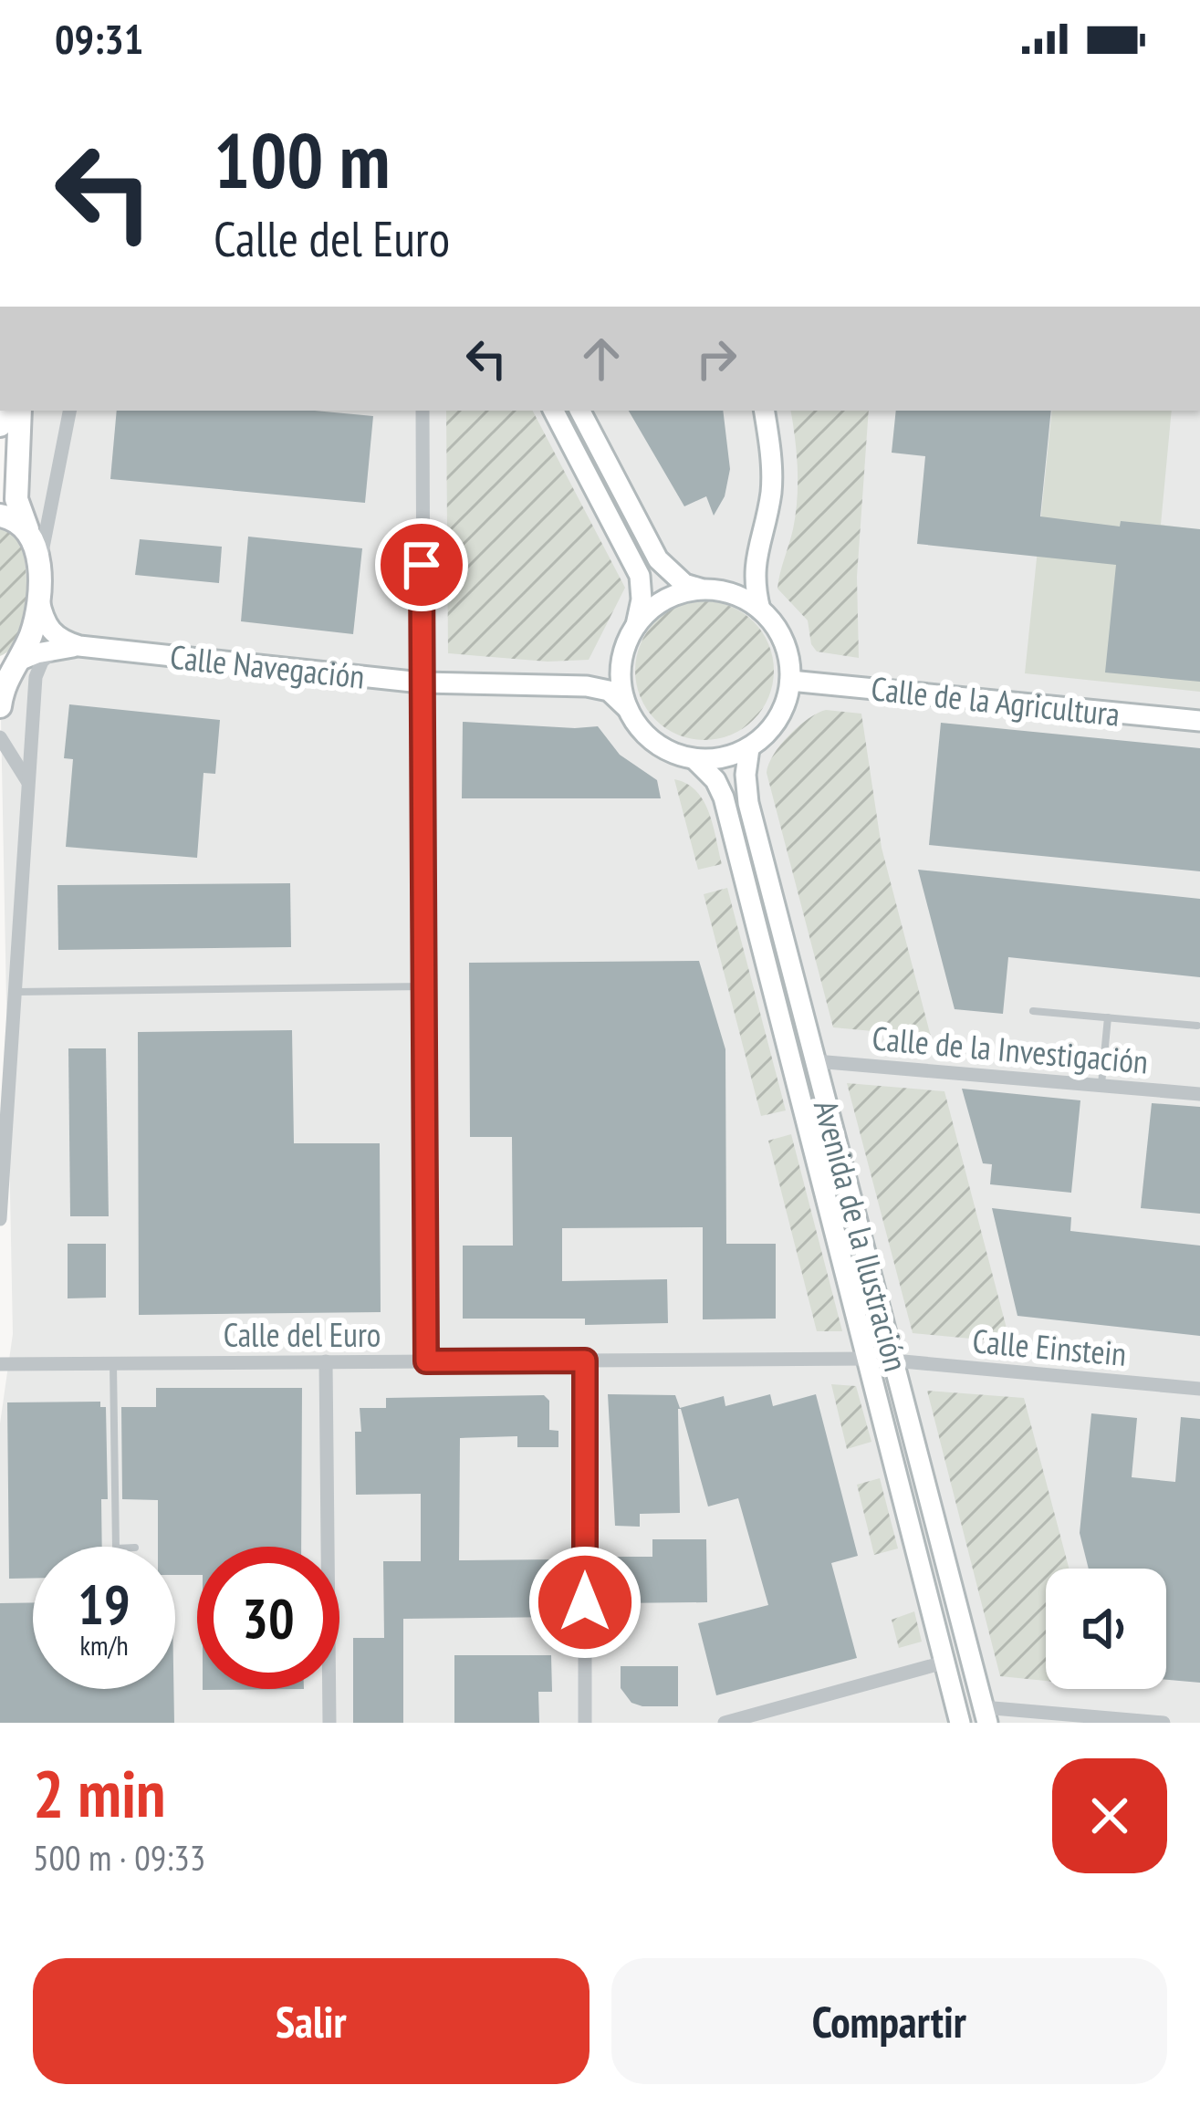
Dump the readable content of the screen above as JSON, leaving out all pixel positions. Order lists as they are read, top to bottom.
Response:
{
  "streets": {
    "street": [
      "Calle Navegación",
      "Calle de la Agricultura",
      "Calle de la Investigación",
      "Avenida de la Ilustración",
      "Calle del Euro",
      "Calle Einstein"
    ]
  },
  "crossings": [
    ["Calle Navegación", "Calle de la Agricultura"],
    ["Calle Navegación", "Avenida de la Ilustración"],
    ["Calle de la Agricultura", "Avenida de la Ilustración"],
    ["Calle de la Investigación", "Avenida de la Ilustración"],
    ["Avenida de la Ilustración", "Calle del Euro"],
    ["Avenida de la Ilustración", "Calle Einstein"]
  ],
  "page": {
    "status": "09:31",
    "turn": ["100 m", "Calle del Euro"],
    "speed": "19 km/h",
    "limit": "30",
    "heading": ["2 min", "500 m · 09:33"],
    "buttons": ["Salir", "Compartir"]
  }
}
